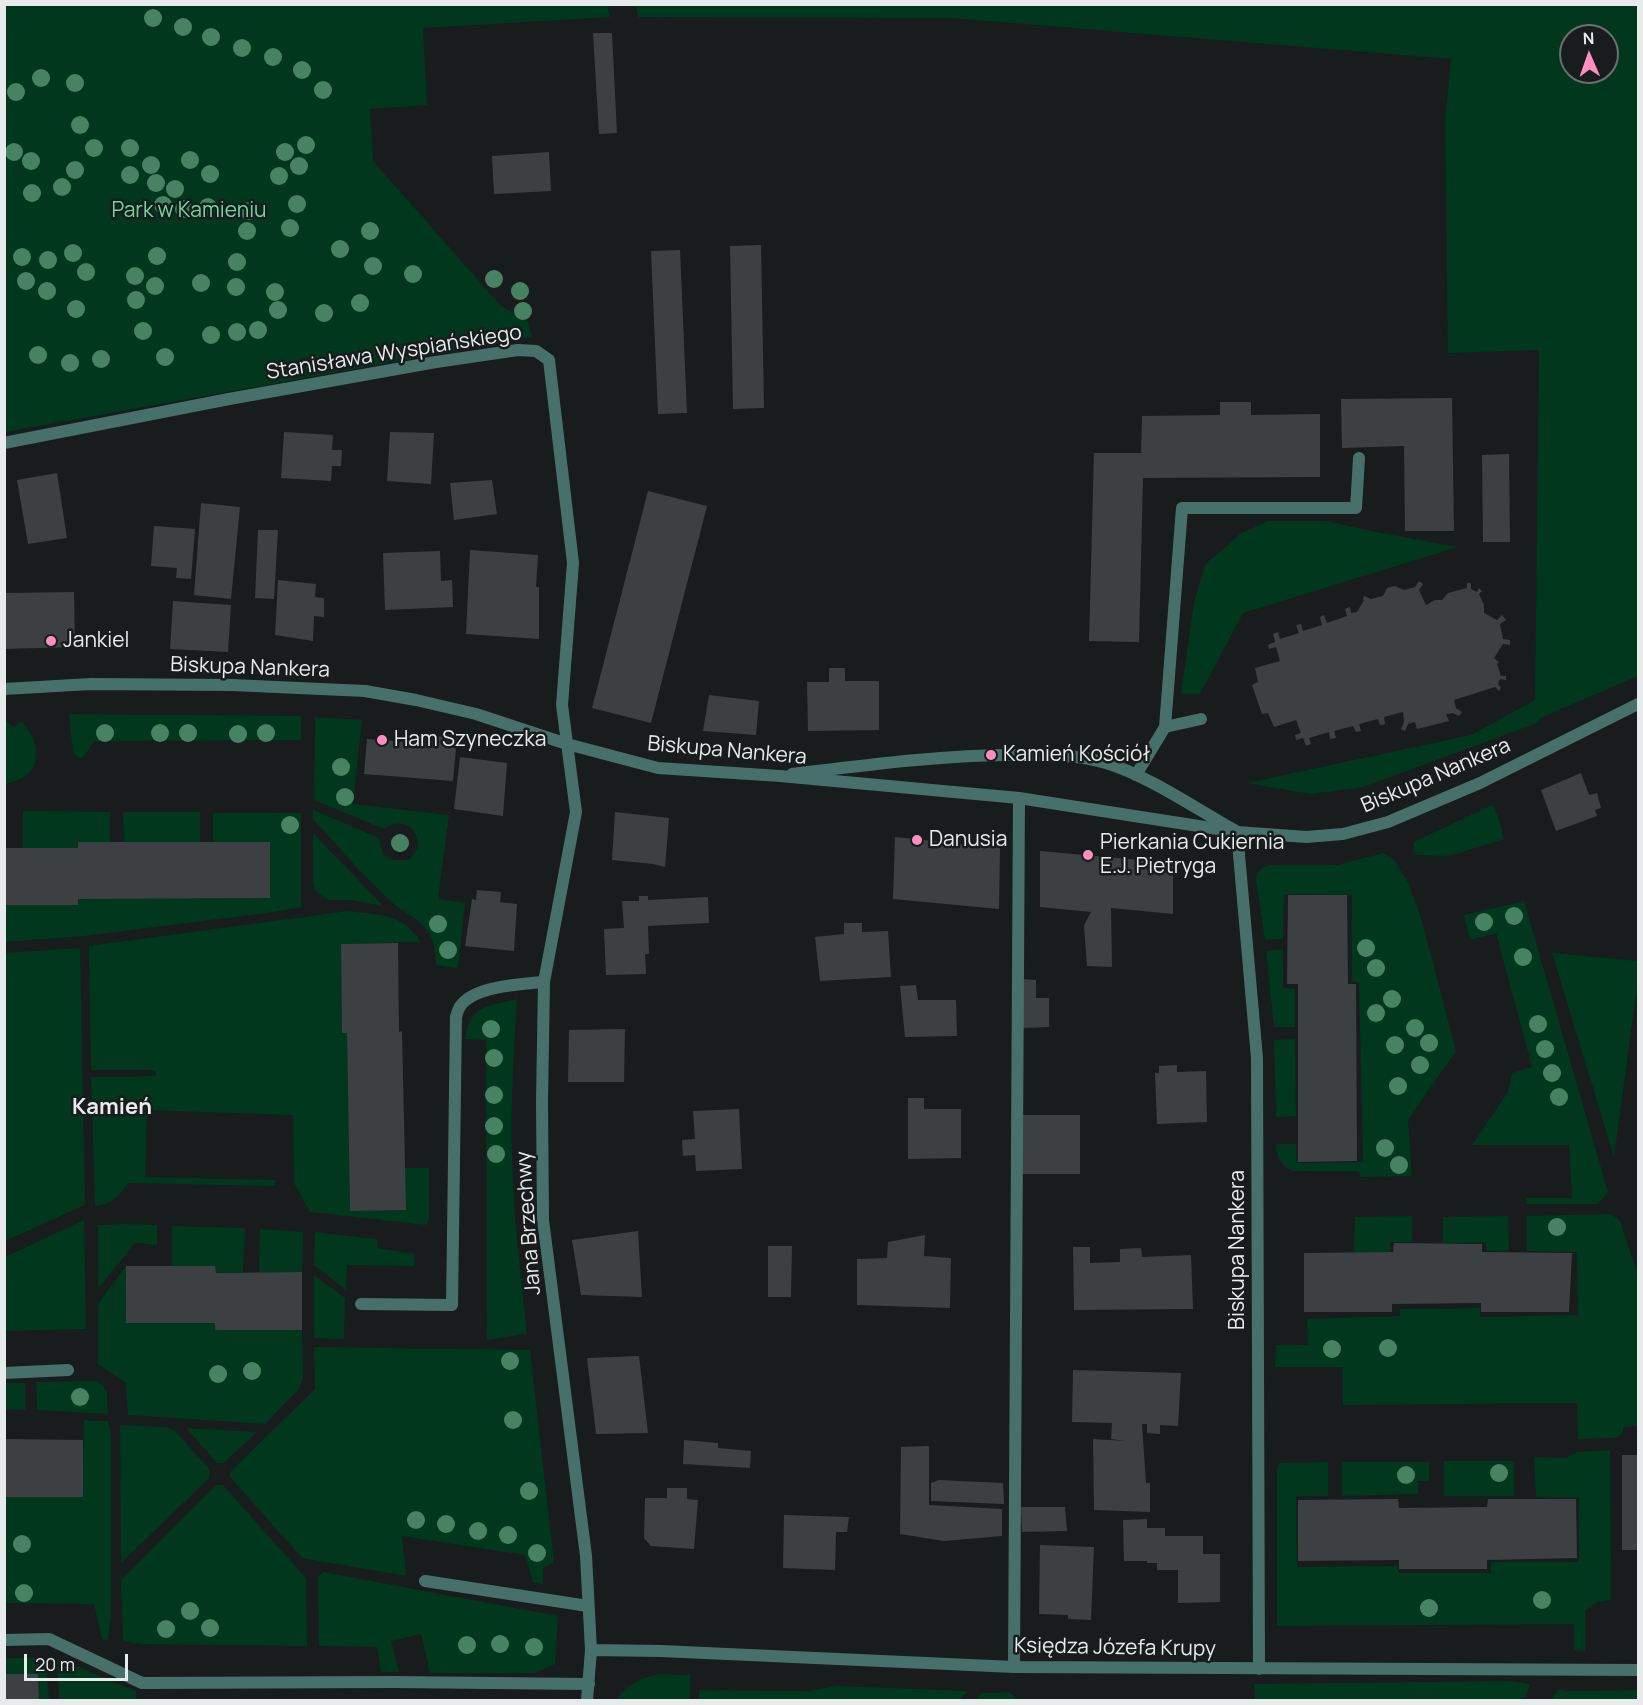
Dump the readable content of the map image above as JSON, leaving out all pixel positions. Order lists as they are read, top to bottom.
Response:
{
  "streets": {
    "street": [
      "Stanisława Wyspiańskiego",
      "Biskupa Nankera",
      "Jana Brzechwy",
      "Księdza Józefa Krupy"
    ]
  },
  "crossings": [
    ["Stanisława Wyspiańskiego", "Biskupa Nankera"],
    ["Stanisława Wyspiańskiego", "Jana Brzechwy"],
    ["Biskupa Nankera", "Jana Brzechwy"],
    ["Biskupa Nankera", "Księdza Józefa Krupy"],
    ["Jana Brzechwy", "Księdza Józefa Krupy"]
  ],
  "districts": ["Kamień"],
  "parks": ["Park w Kamieniu"],
  "places": [
    "Jankiel",
    "Ham Szyneczka",
    "Kamień Kościół",
    "Danusia",
    "Pierkania Cukiernia E.J. Pietryga"
  ],
  "scale_bar": "20 m",
  "north": "top"
}
